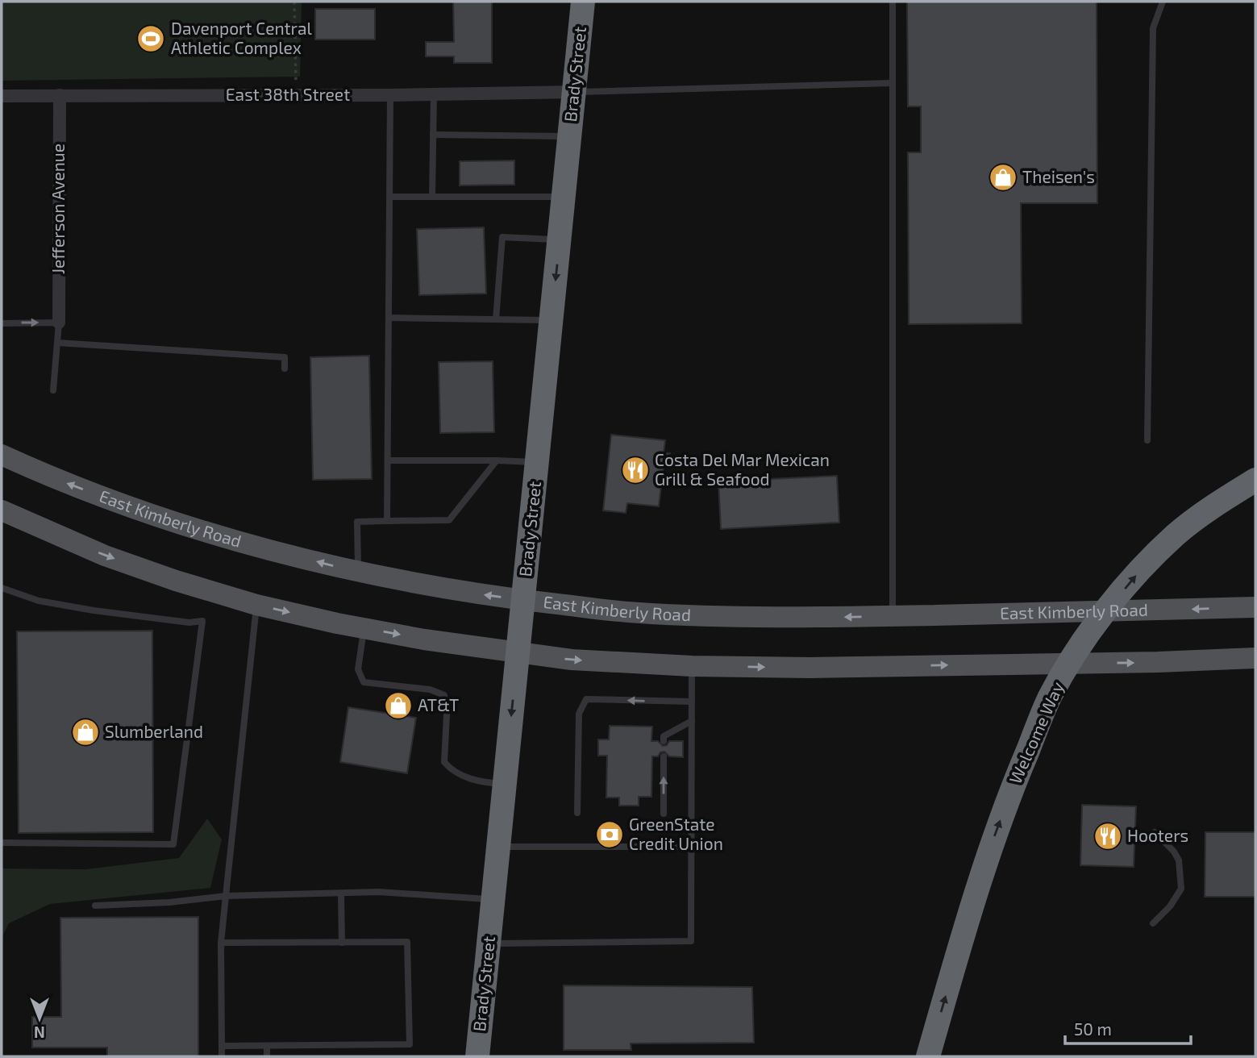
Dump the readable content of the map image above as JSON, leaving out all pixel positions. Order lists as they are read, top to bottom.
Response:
{
  "streets": {
    "highway": ["Brady Street", "Welcome Way"],
    "main road": ["East Kimberly Road"],
    "street": ["East 38th Street", "Jefferson Avenue"]
  },
  "crossings": [
    ["Brady Street", "East 38th Street"],
    ["Brady Street", "East Kimberly Road"],
    ["East 38th Street", "Jefferson Avenue"],
    ["East Kimberly Road", "Welcome Way"]
  ],
  "one_way": ["Welcome Way"],
  "places": {
    "sports": ["Davenport Central Athletic Complex"],
    "shop": ["Theisen's", "AT&T", "Slumberland"],
    "restaurant": ["Costa Del Mar Mexican Grill & Seafood", "Hooters"],
    "bank": ["GreenState Credit Union"]
  },
  "scale_bar": "50 m",
  "north": "bottom"
}
